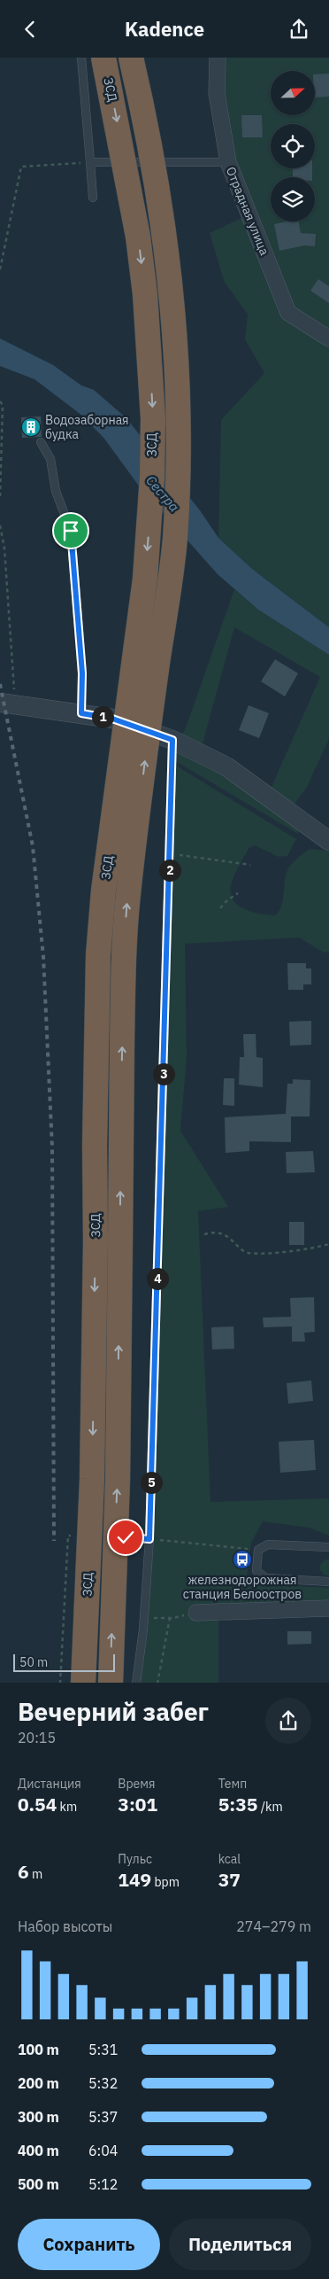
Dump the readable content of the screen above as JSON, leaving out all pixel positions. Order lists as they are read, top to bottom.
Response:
{
  "streets": {
    "highway": ["ЗСД"],
    "street": ["Отрадная улица"]
  },
  "water": ["Сестра"],
  "places": {
    "building": ["Водозаборная будка"],
    "bus stop": ["железнодорожная станция Белоостров"]
  },
  "scale_bar": "50 m",
  "north": "right",
  "page": {
    "header": "Kadence",
    "pins": [
      "1",
      "2",
      "3",
      "4",
      "5"
    ],
    "scale": "50 m",
    "heading": ["Вечерний забег", "20:15"],
    "stats": [
      ["Дистанция", "0.54 km"],
      ["Время", "3:01"],
      ["Темп", "5:35 /km"],
      ["6 m"],
      ["Пульс", "149 bpm"],
      ["kcal", "37"]
    ],
    "chart": ["Набор высоты", "274–279 m"],
    "list": [
      {
        "name": "100 m",
        "note": "5:31"
      },
      {
        "name": "200 m",
        "note": "5:32"
      },
      {
        "name": "300 m",
        "note": "5:37"
      },
      {
        "name": "400 m",
        "note": "6:04"
      },
      {
        "name": "500 m",
        "note": "5:12"
      }
    ],
    "buttons": ["Сохранить", "Поделиться"]
  }
}
